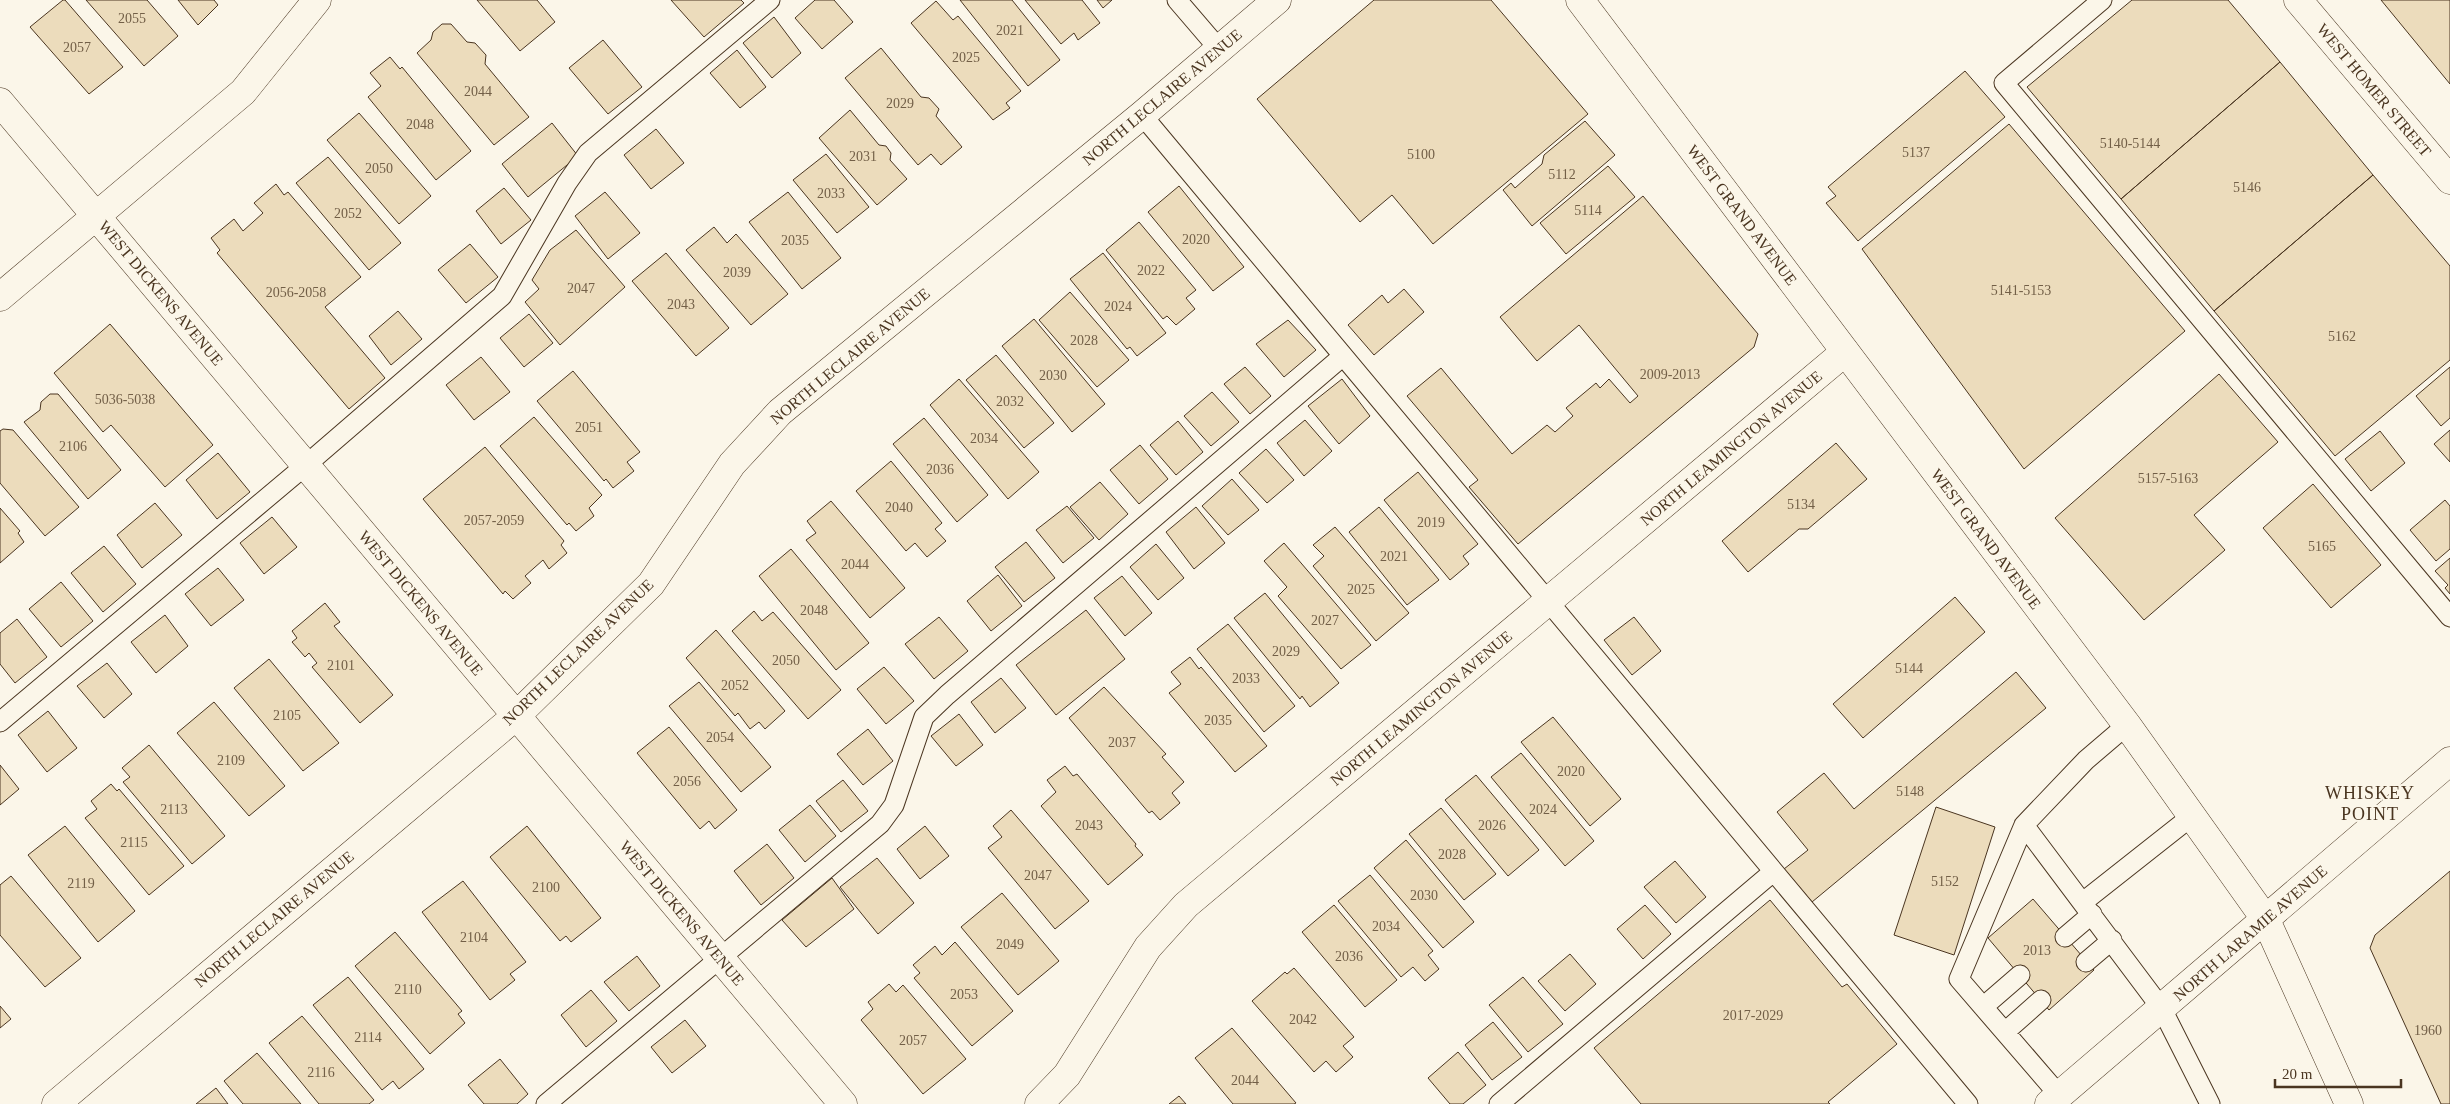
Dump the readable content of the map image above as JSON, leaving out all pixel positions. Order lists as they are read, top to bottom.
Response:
{
  "streets": {
    "street": [
      "WEST HOMER STREET",
      "NORTH LECLAIRE AVENUE",
      "WEST GRAND AVENUE",
      "WEST DICKENS AVENUE",
      "NORTH LEAMINGTON AVENUE",
      "NORTH LARAMIE AVENUE"
    ]
  },
  "crossings": [
    ["NORTH LECLAIRE AVENUE", "WEST DICKENS AVENUE"],
    ["WEST GRAND AVENUE", "NORTH LEAMINGTON AVENUE"],
    ["WEST GRAND AVENUE", "NORTH LARAMIE AVENUE"]
  ],
  "districts": ["WHISKEY POINT"],
  "house_numbers": [
    "2055",
    "2021",
    "2057",
    "2025",
    "2044",
    "2029",
    "2048",
    "5140-5144",
    "5137",
    "5100",
    "2031",
    "2050",
    "5112",
    "5146",
    "2033",
    "5114",
    "2052",
    "2020",
    "2035",
    "2022",
    "2039",
    "2047",
    "5141-5153",
    "2056-2058",
    "2043",
    "2024",
    "5162",
    "2028",
    "2009-2013",
    "2030",
    "5036-5038",
    "2032",
    "2051",
    "2034",
    "2106",
    "2036",
    "5157-5163",
    "5134",
    "2040",
    "2057-2059",
    "2019",
    "5165",
    "2021",
    "2044",
    "2025",
    "2048",
    "2027",
    "2029",
    "2050",
    "2101",
    "5144",
    "2033",
    "2052",
    "2105",
    "2035",
    "2054",
    "2037",
    "2109",
    "2020",
    "2056",
    "5148",
    "2113",
    "2024",
    "2043",
    "2026",
    "2115",
    "2028",
    "2047",
    "5152",
    "2119",
    "2100",
    "2030",
    "2034",
    "2104",
    "2049",
    "2013",
    "2036",
    "2110",
    "2053",
    "2017-2029",
    "2042",
    "1960",
    "2114",
    "2057",
    "2116",
    "2044"
  ],
  "scale_bar": "20 m"
}
